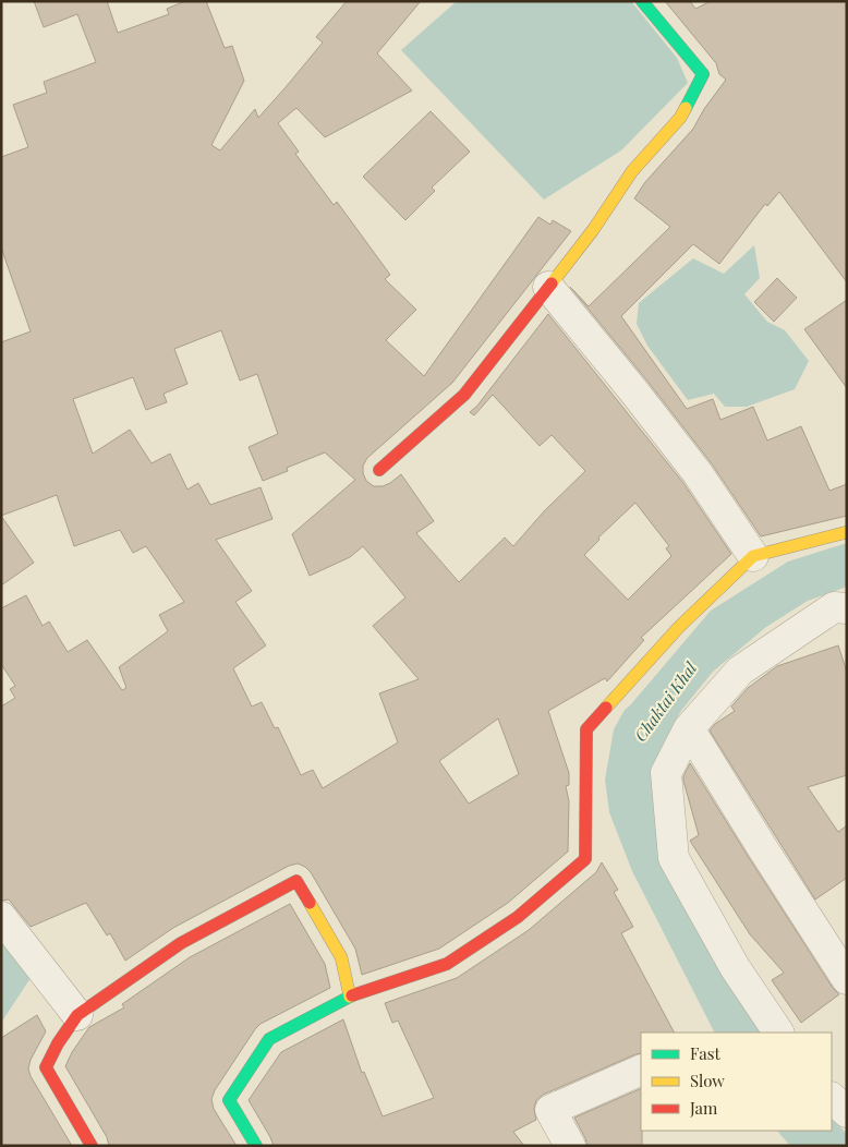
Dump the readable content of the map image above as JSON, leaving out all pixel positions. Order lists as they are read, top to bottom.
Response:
{
  "water": ["Chaktai Khal"],
  "legend": ["Fast", "Slow", "Jam"]
}
